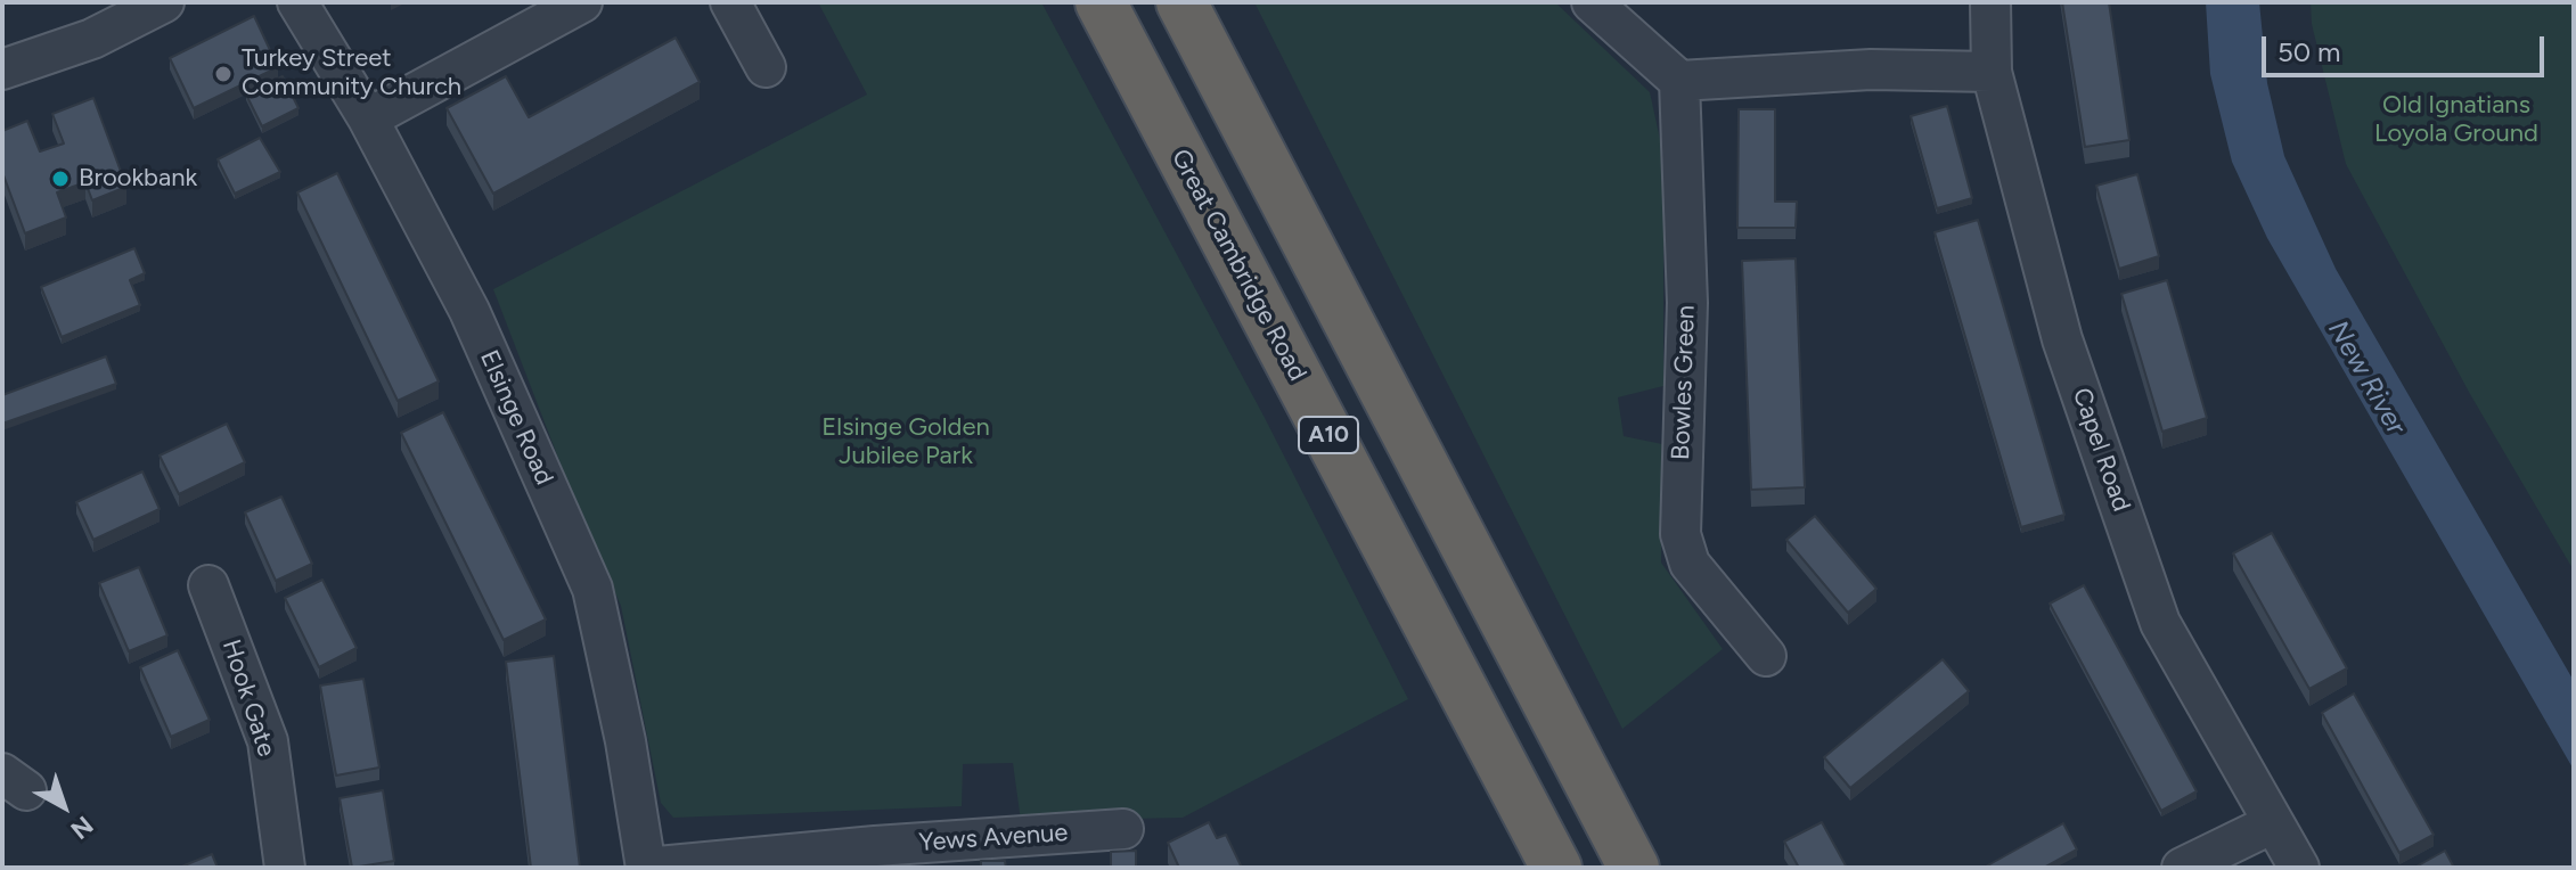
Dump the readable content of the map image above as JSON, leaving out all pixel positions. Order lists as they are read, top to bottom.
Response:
{
  "streets": {
    "highway": ["Great Cambridge Road", "A10"],
    "street": [
      "Bowles Green",
      "Elsinge Road",
      "Capel Road",
      "Hook Gate",
      "Yews Avenue"
    ]
  },
  "crossings": [
    ["Elsinge Road", "Yews Avenue"]
  ],
  "water": ["New River"],
  "parks": ["Old Ignatians Loyola Ground", "Elsinge Golden Jubilee Park"],
  "places": ["Turkey Street Community Church", "Brookbank"],
  "scale_bar": "50 m",
  "north": "bottom right"
}
